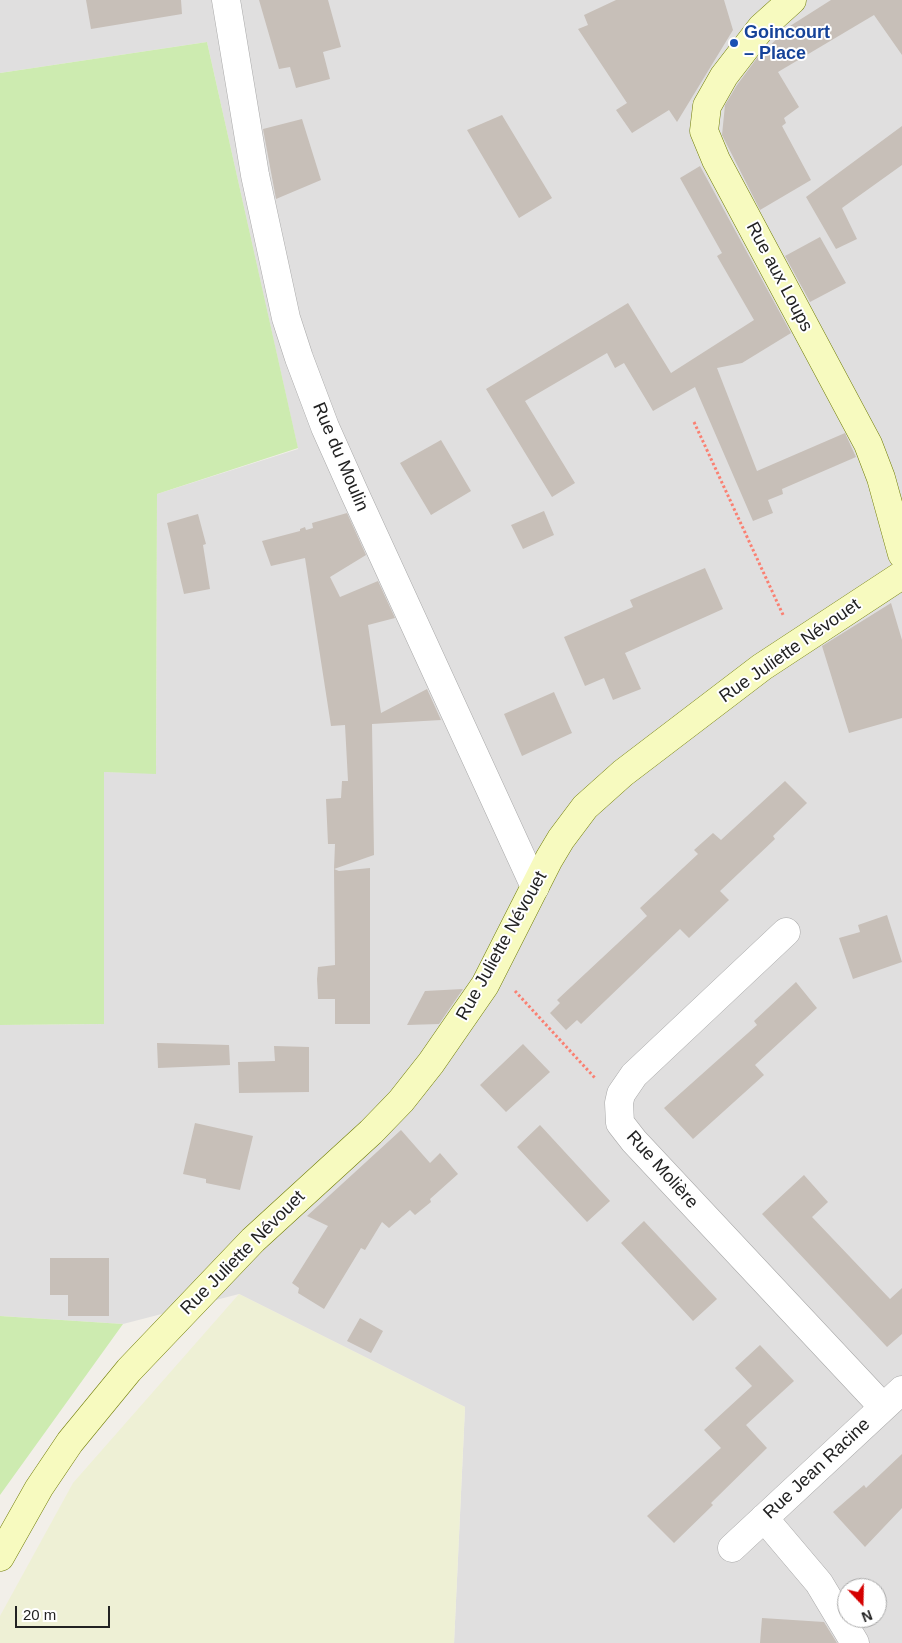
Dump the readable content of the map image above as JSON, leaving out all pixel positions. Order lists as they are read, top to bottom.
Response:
{
  "streets": {
    "street": [
      "Rue aux Loups",
      "Rue du Moulin",
      "Rue Juliette Névouet",
      "Rue Molière",
      "Rue Jean Racine"
    ]
  },
  "crossings": [
    ["Rue du Moulin", "Rue Juliette Névouet"],
    ["Rue Molière", "Rue Jean Racine"]
  ],
  "places": ["Goincourt – Place"],
  "scale_bar": "20 m",
  "north": "bottom"
}
